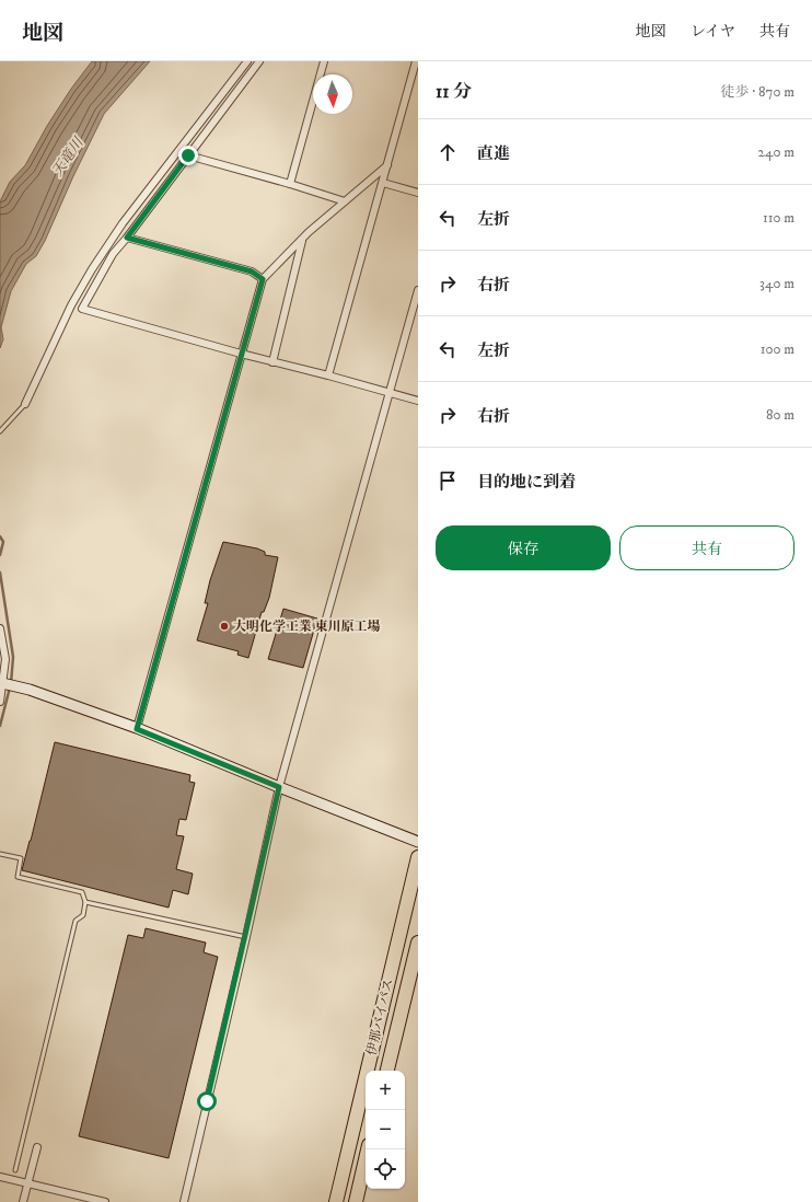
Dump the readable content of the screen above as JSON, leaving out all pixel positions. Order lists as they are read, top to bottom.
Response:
{
  "streets": {
    "highway": ["伊那バイパス"]
  },
  "water": ["天竜川"],
  "places": ["大明化学工業 東川原工場"],
  "north": "bottom",
  "page": {
    "header": "地図",
    "nav": ["地図", "レイヤ", "共有"],
    "heading": ["11 分", "徒歩 · 870 m"],
    "list": [
      ["直進", "240 m"],
      ["左折", "110 m"],
      ["右折", "340 m"],
      ["左折", "100 m"],
      ["右折", "80 m"],
      "目的地に到着"
    ],
    "buttons": ["保存", "共有"],
    "map_buttons": ["+", "−"]
  }
}
